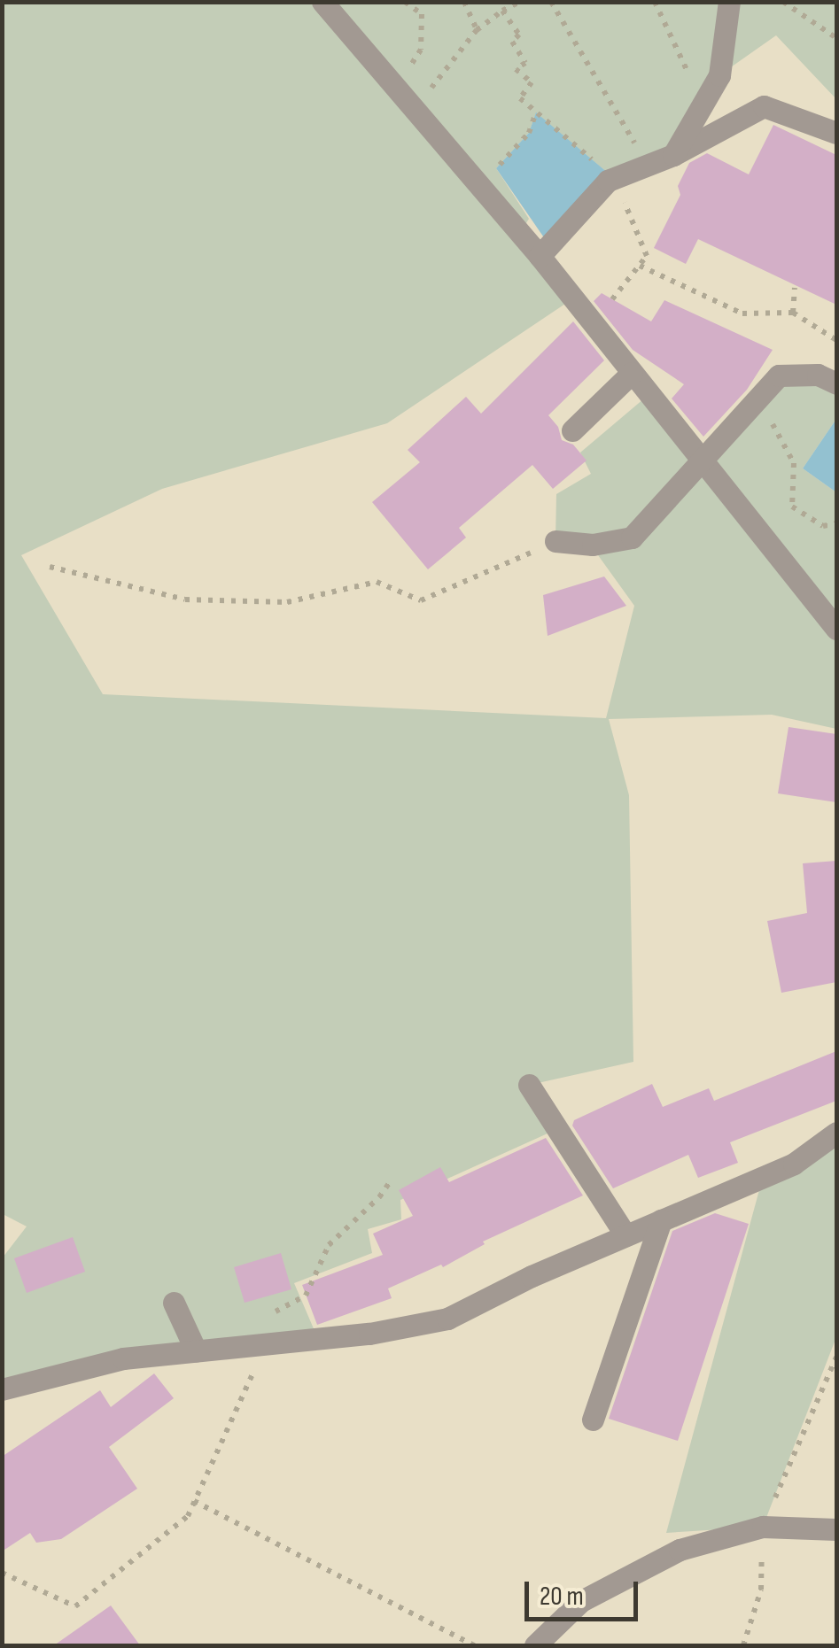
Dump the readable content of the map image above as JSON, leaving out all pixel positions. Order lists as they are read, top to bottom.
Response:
{
  "scale_bar": "20 m"
}
